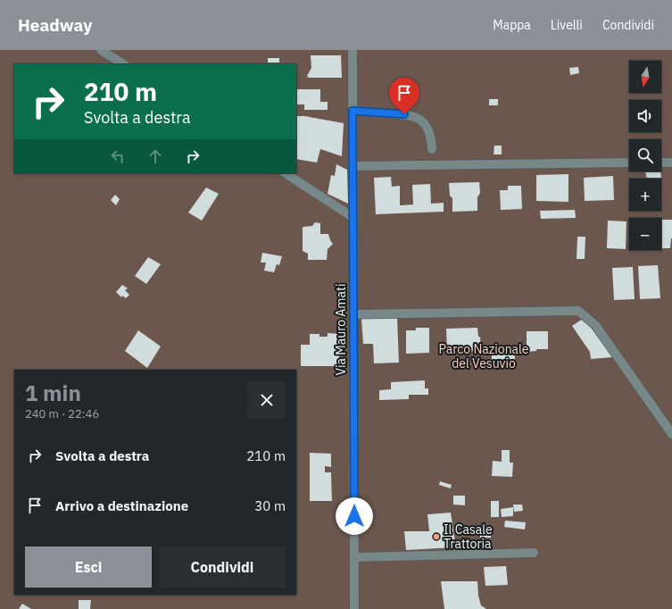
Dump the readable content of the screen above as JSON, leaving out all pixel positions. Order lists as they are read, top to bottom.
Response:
{
  "streets": {
    "street": ["Via Mauro Amati"]
  },
  "parks": ["Parco Nazionale del Vesuvio"],
  "places": ["Il Casale Trattoria"],
  "north": "bottom",
  "page": {
    "header": "Headway",
    "nav": ["Mappa", "Livelli", "Condividi"],
    "map_buttons": ["+", "−"],
    "turn": ["210 m", "Svolta a destra"],
    "heading": ["1 min", "240 m · 22:46"],
    "list": [
      {
        "name": "Svolta a destra",
        "value": "210 m"
      },
      {
        "name": "Arrivo a destinazione",
        "value": "30 m"
      }
    ],
    "buttons": ["Esci", "Condividi"]
  }
}
